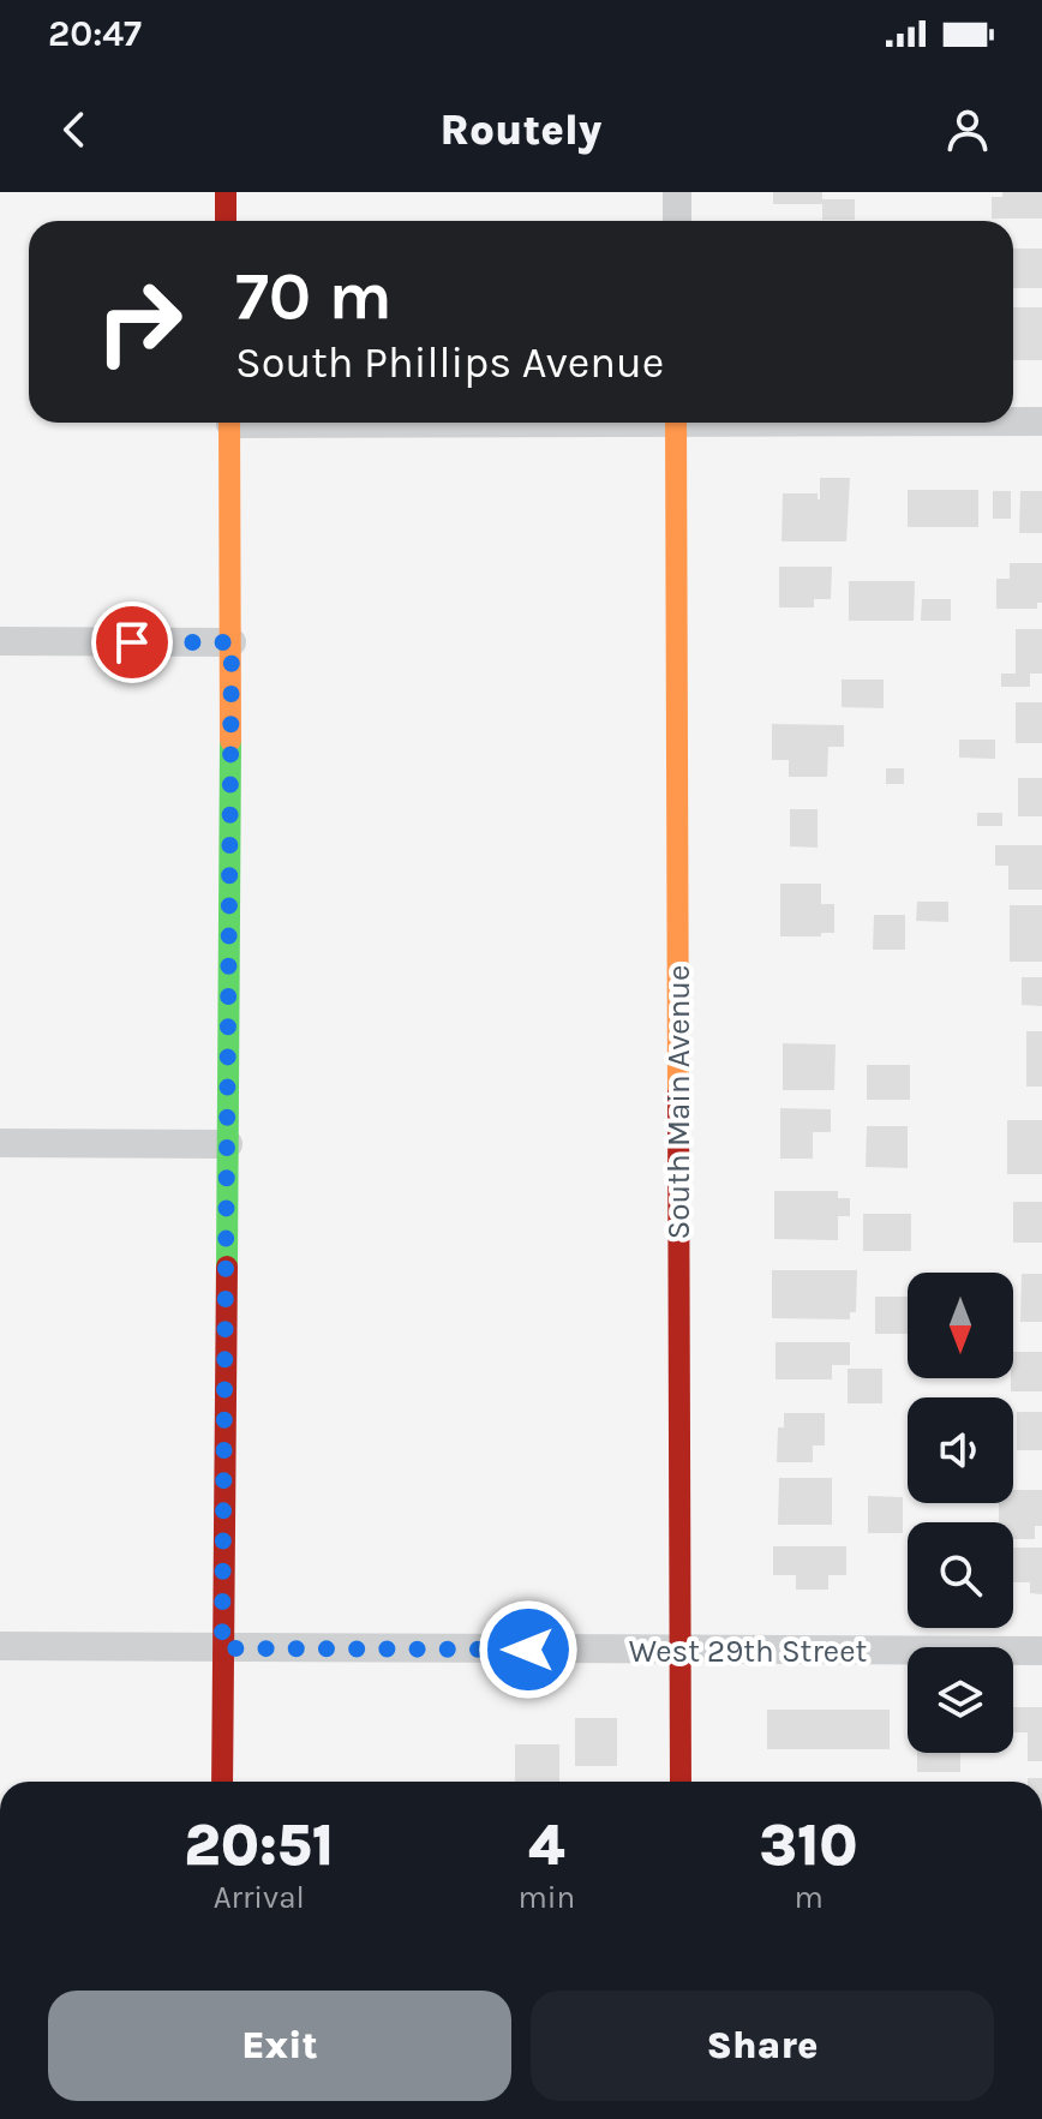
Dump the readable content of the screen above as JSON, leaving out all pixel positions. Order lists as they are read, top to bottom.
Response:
{
  "streets": {
    "street": ["South Main Avenue", "West 29th Street"]
  },
  "crossings": [
    ["South Main Avenue", "West 29th Street"]
  ],
  "north": "bottom",
  "page": {
    "status": "20:47",
    "header": "Routely",
    "turn": ["70 m", "South Phillips Avenue"],
    "eta": [
      "20:51",
      "Arrival",
      "4",
      "min",
      "310",
      "m"
    ],
    "buttons": ["Exit", "Share"]
  }
}
